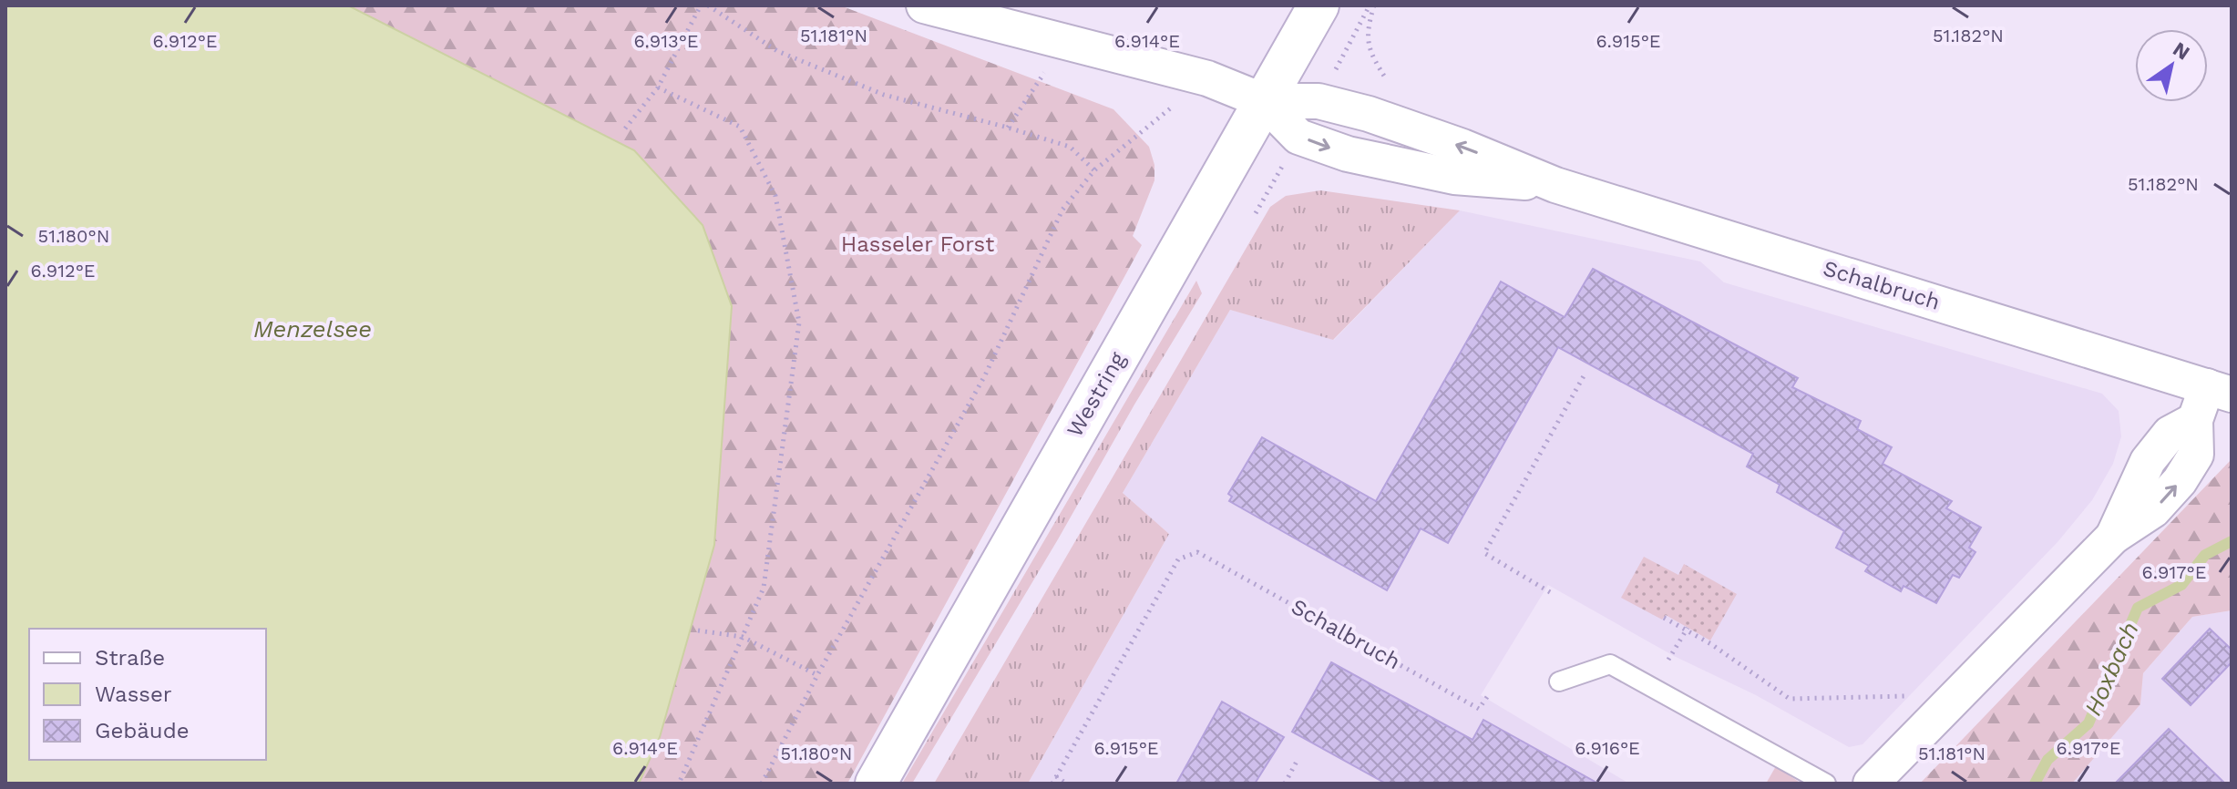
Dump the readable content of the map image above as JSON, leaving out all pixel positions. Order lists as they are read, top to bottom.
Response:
{
  "streets": {
    "main road": ["Westring"],
    "street": ["Schalbruch"]
  },
  "crossings": [
    ["Schalbruch", "Westring"]
  ],
  "water": ["Menzelsee", "Hoxbach"],
  "parks": ["Hasseler Forst"],
  "legend": ["Straße", "Wasser", "Gebäude"],
  "north": "top right",
  "coordinates": [
    "51.181°N",
    "51.182°N",
    "6.912°E",
    "6.913°E",
    "6.914°E",
    "6.915°E",
    "51.180°N",
    "6.917°E",
    "6.916°E"
  ]
}
